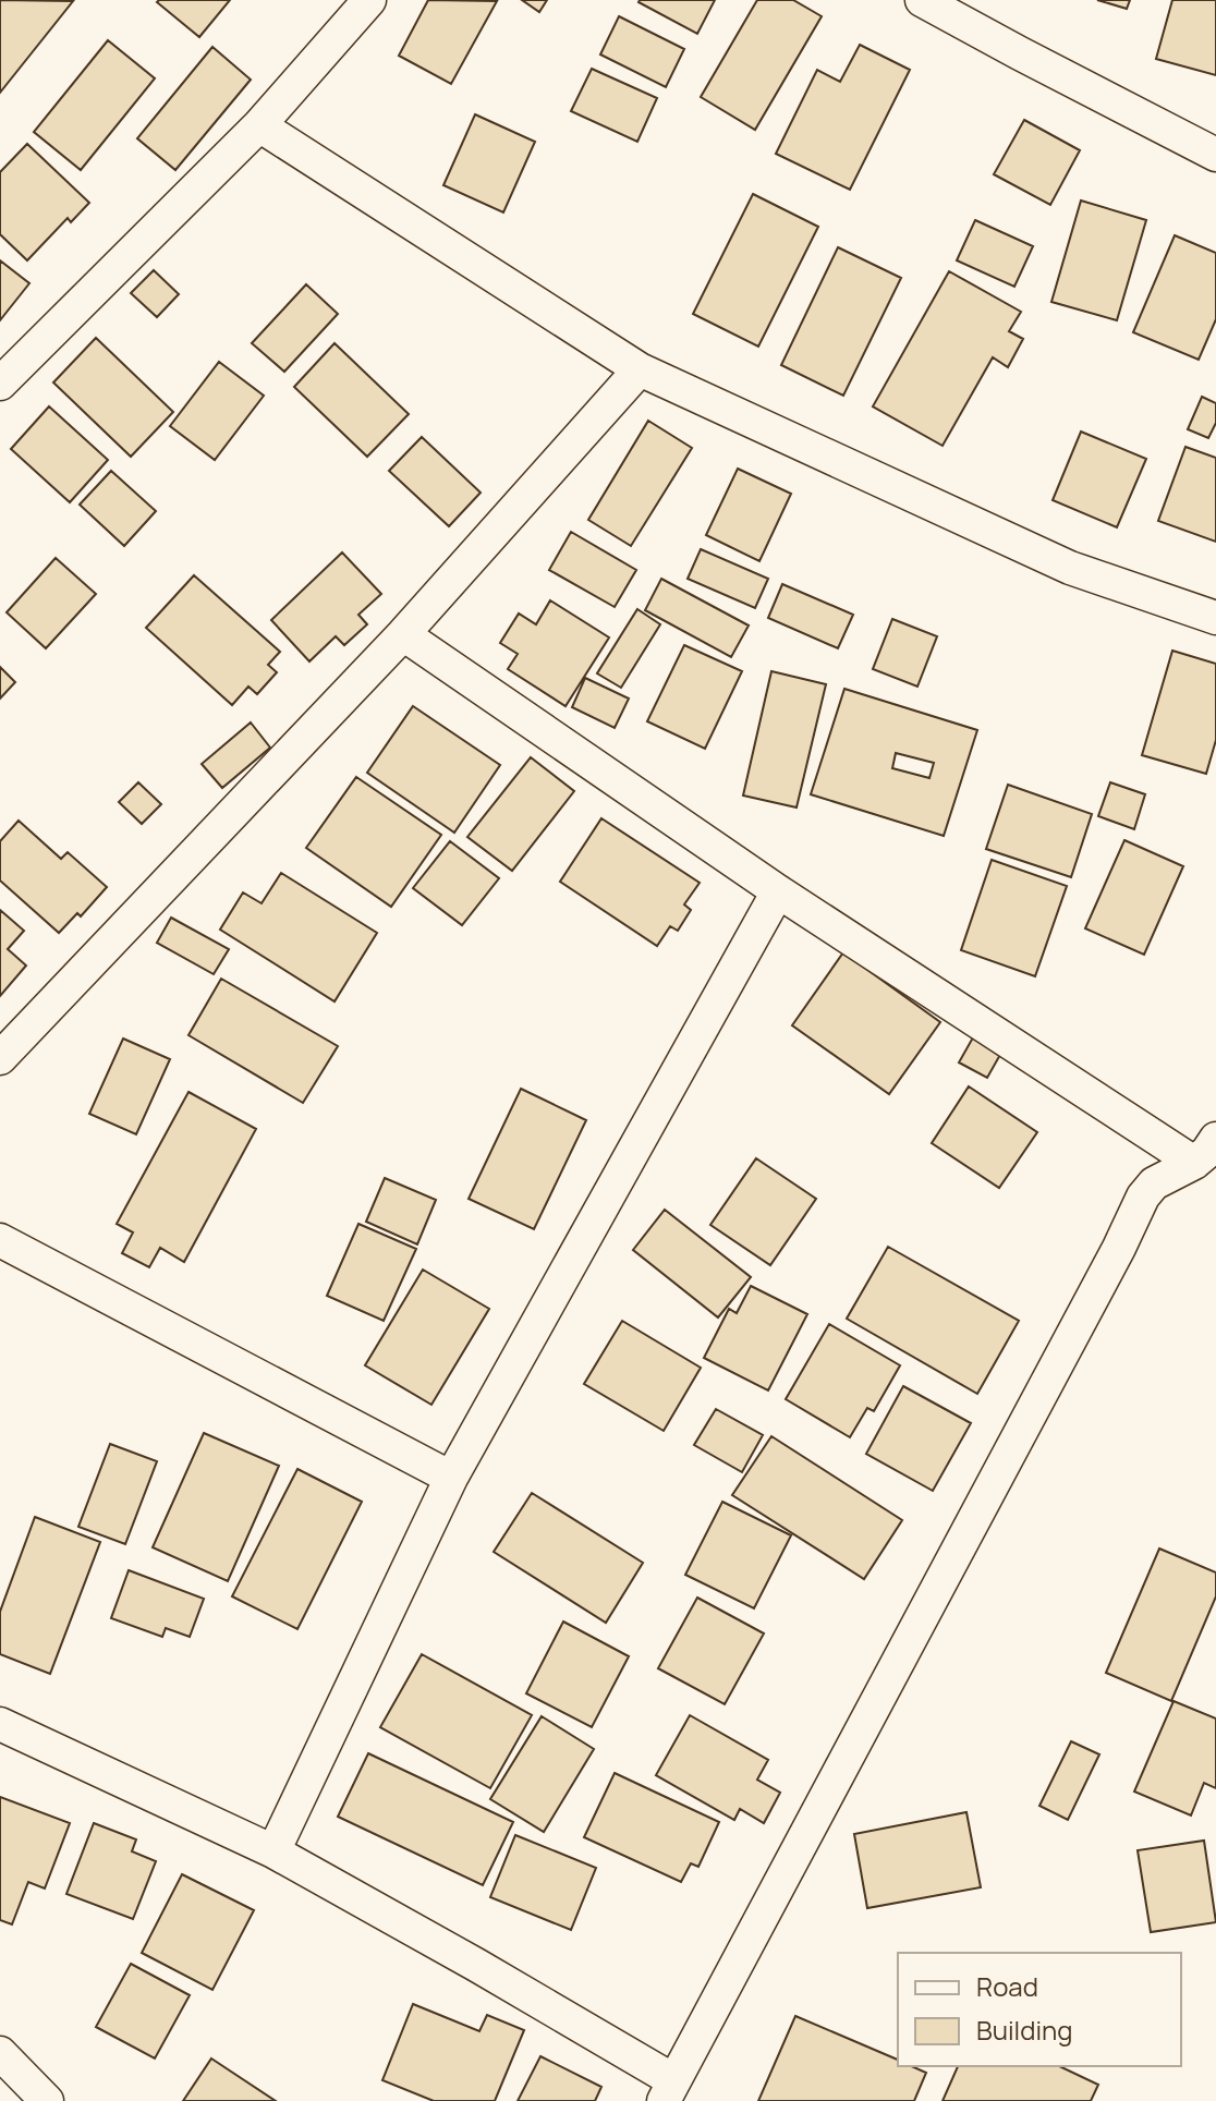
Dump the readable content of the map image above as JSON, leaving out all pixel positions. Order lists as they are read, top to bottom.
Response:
{
  "legend": ["Road", "Building"]
}
